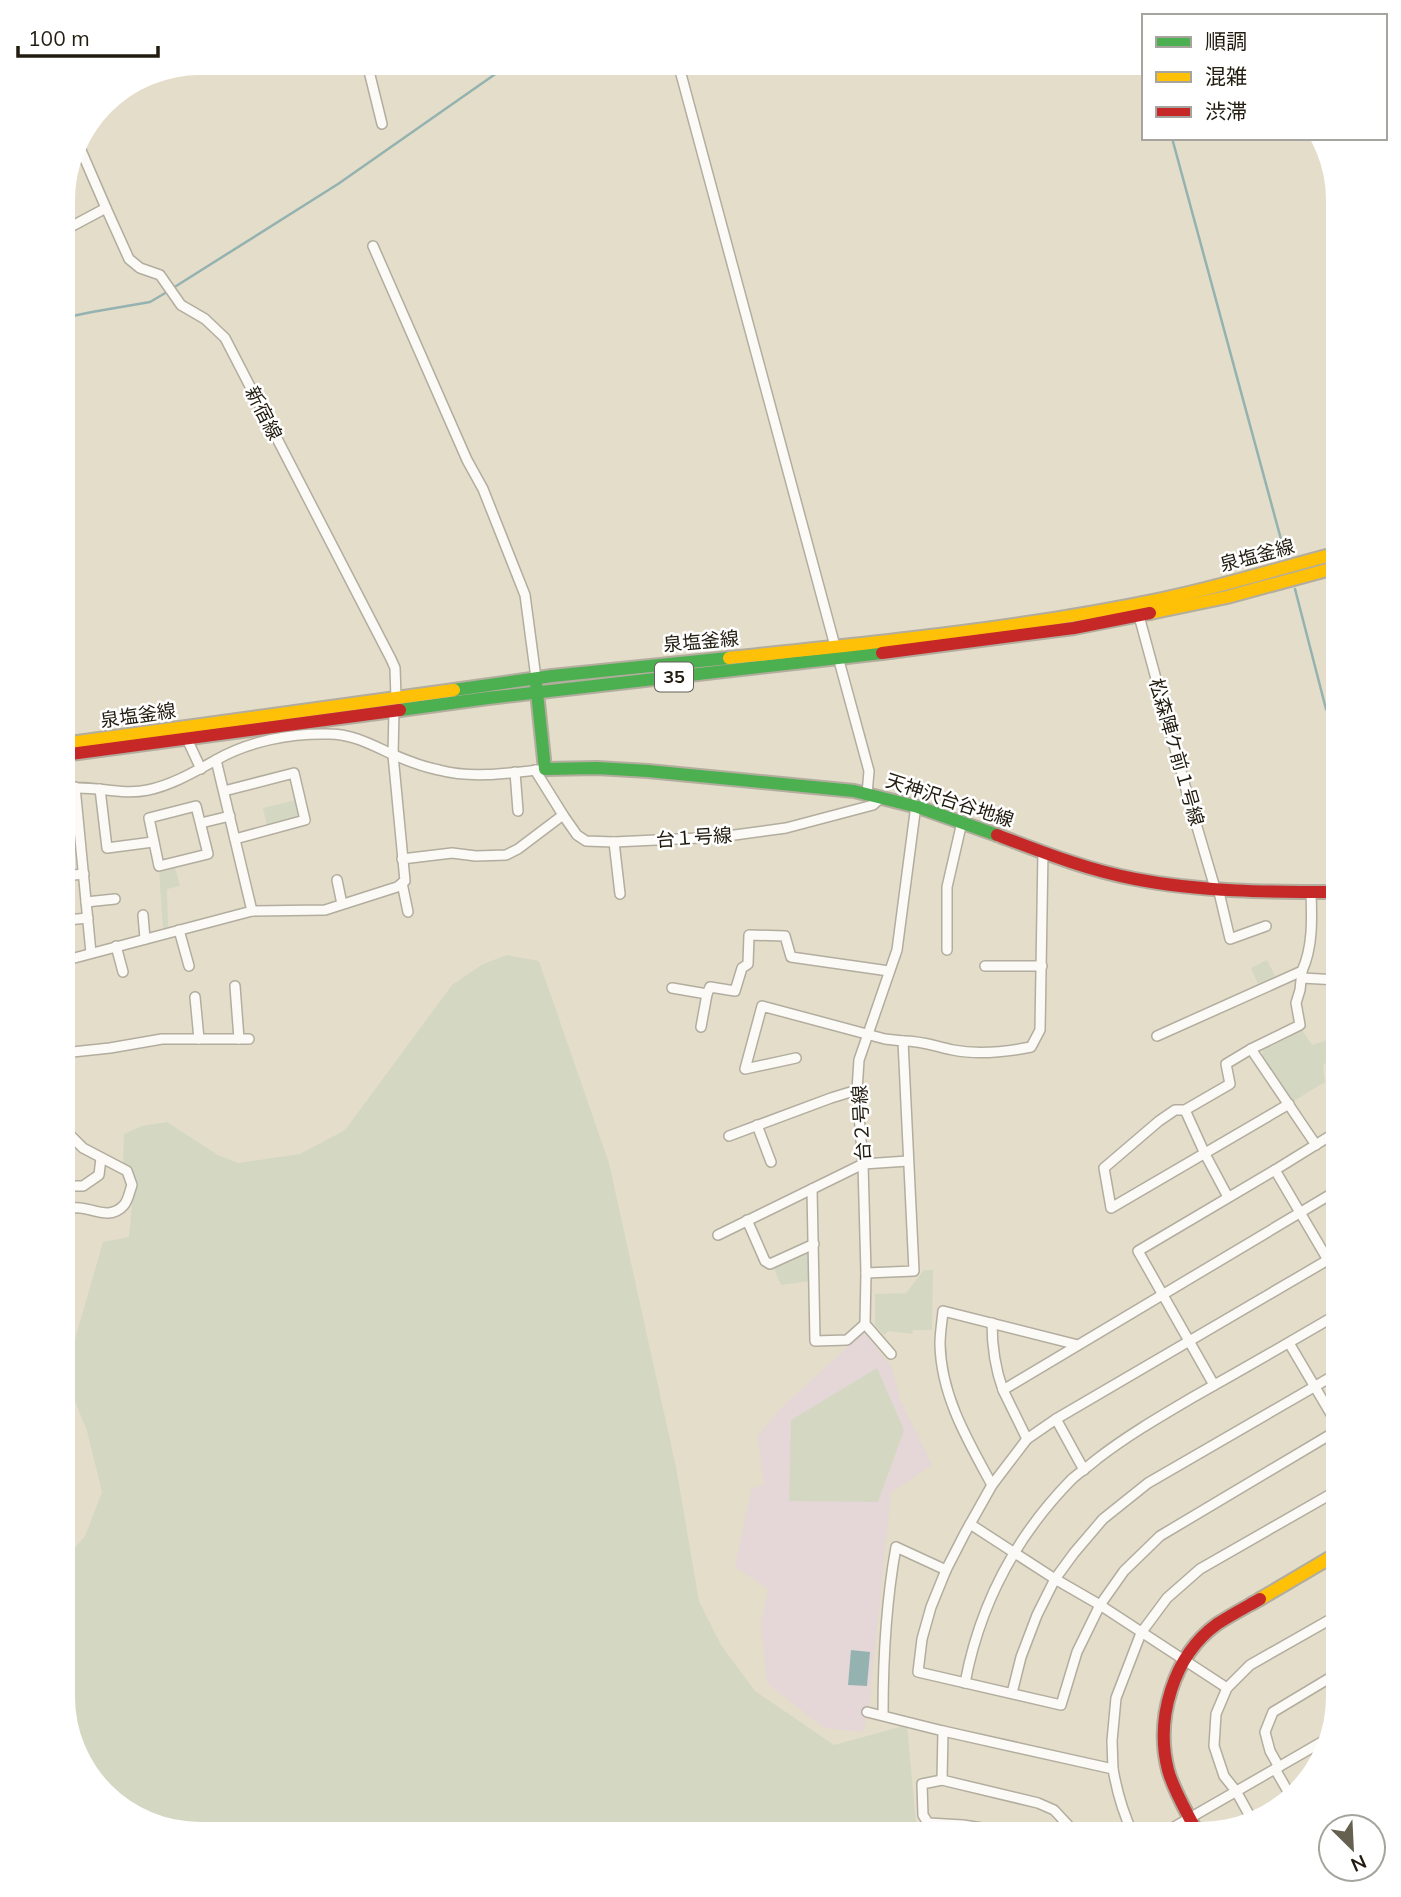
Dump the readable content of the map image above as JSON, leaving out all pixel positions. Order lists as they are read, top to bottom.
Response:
{
  "streets": {
    "main road": ["泉塩釜線", "35", "天神沢台谷地線"],
    "street": [
      "新宿線",
      "松森陣ケ前１号線",
      "台１号線",
      "台２号線"
    ]
  },
  "crossings": [
    ["新宿線", "泉塩釜線"],
    ["泉塩釜線", "松森陣ケ前１号線"],
    ["松森陣ケ前１号線", "天神沢台谷地線"],
    ["天神沢台谷地線", "台１号線"],
    ["天神沢台谷地線", "台２号線"]
  ],
  "legend": ["順調", "混雑", "渋滞"],
  "scale_bar": "100 m",
  "north": "bottom right"
}
